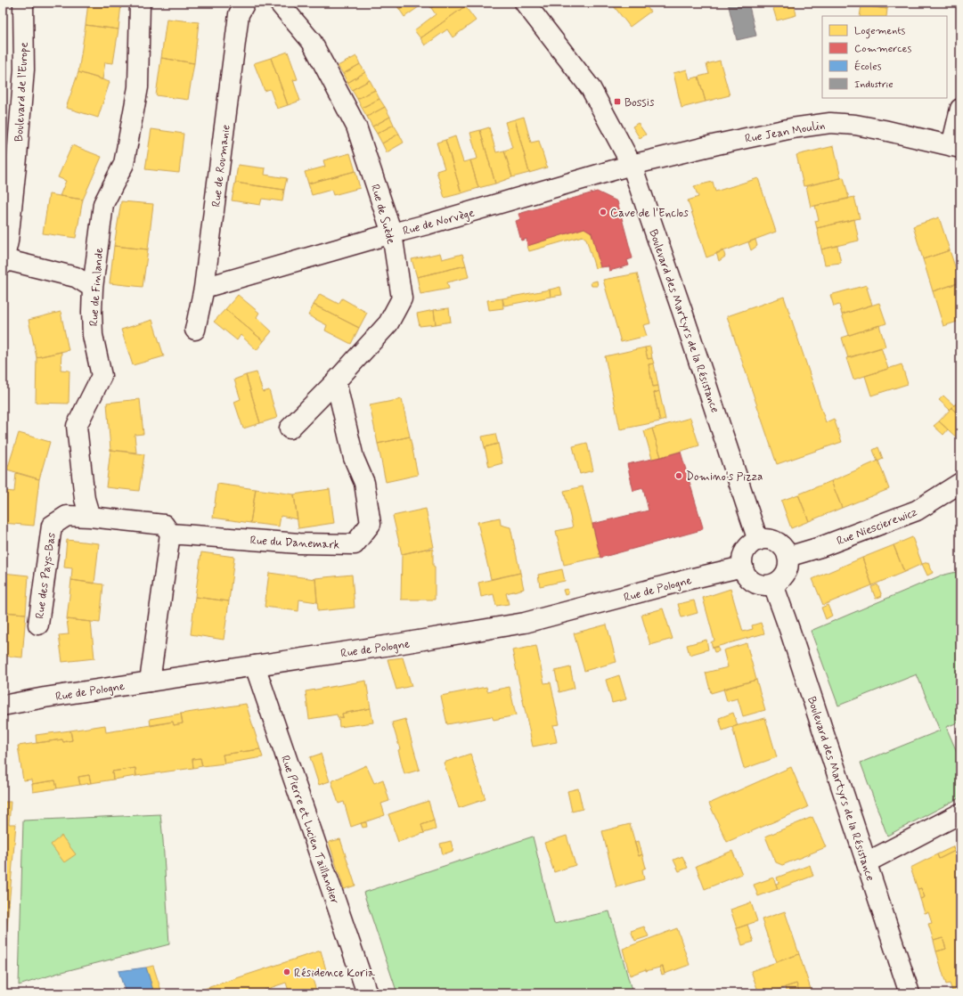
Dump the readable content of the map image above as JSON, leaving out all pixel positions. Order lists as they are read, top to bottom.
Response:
{
  "streets": {
    "street": [
      "Boulevard de l'Europe",
      "Rue Jean Moulin",
      "Rue de Roumanie",
      "Rue de Suède",
      "Rue de Norvège",
      "Rue de Finlande",
      "Boulevard des Martyrs de la Résistance",
      "Rue Niescierewicz",
      "Rue du Danemark",
      "Rue des Pays-Bas",
      "Rue de Pologne",
      "Rue Pierre et Lucien Taillandier"
    ]
  },
  "crossings": [
    ["Rue Jean Moulin", "Rue de Norvège"],
    ["Rue Jean Moulin", "Boulevard des Martyrs de la Résistance"],
    ["Rue de Roumanie", "Rue de Norvège"],
    ["Rue de Suède", "Rue de Norvège"],
    ["Rue de Suède", "Rue du Danemark"],
    ["Rue de Norvège", "Boulevard des Martyrs de la Résistance"],
    ["Rue de Finlande", "Rue des Pays-Bas"],
    ["Boulevard des Martyrs de la Résistance", "Rue Niescierewicz"],
    ["Boulevard des Martyrs de la Résistance", "Rue de Pologne"],
    ["Rue Niescierewicz", "Rue de Pologne"],
    ["Rue de Pologne", "Rue Pierre et Lucien Taillandier"]
  ],
  "places": {
    "transit": ["Bossis"],
    "other": ["Cave de l'Enclos", "Domino's Pizza", "Résidence Koria"]
  },
  "legend": [
    "Logements",
    "Commerces",
    "Écoles",
    "Industrie"
  ]
}
